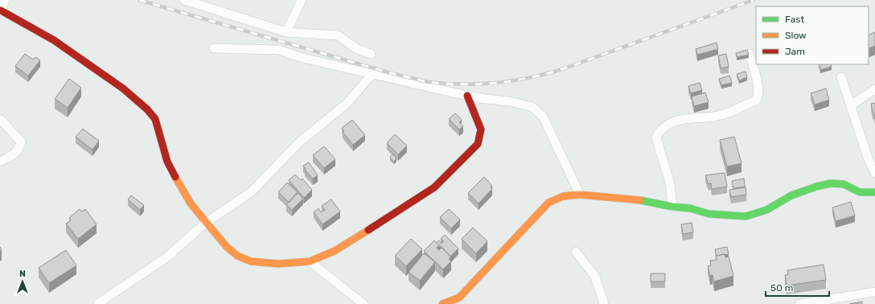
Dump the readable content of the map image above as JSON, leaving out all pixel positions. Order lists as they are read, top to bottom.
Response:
{
  "legend": ["Fast", "Slow", "Jam"],
  "scale_bar": "50 m",
  "north": "top"
}
